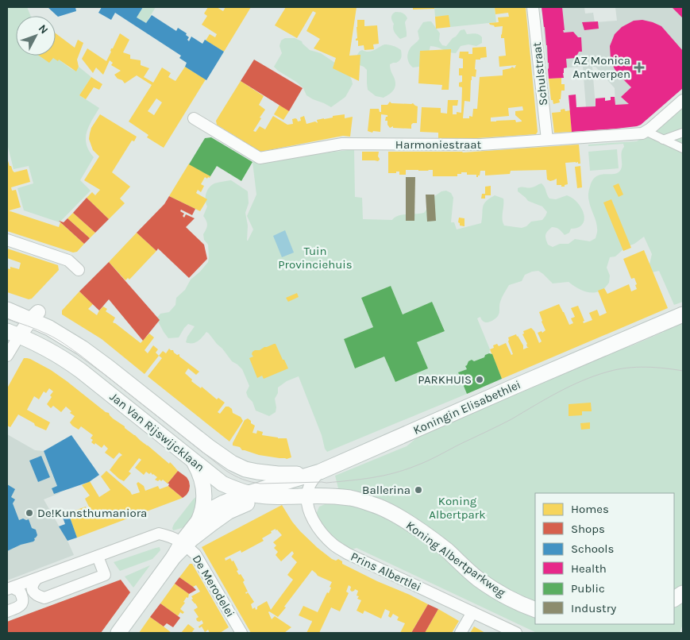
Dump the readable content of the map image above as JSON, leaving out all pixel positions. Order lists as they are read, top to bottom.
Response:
{
  "streets": {
    "main road": ["Koningin Elisabethlei", "Jan Van Rijswijcklaan", "Koning Albertparkweg"],
    "street": [
      "Schulstraat",
      "Harmoniestraat",
      "Prins Albertlei",
      "De Merodelei"
    ]
  },
  "crossings": [
    ["Schulstraat", "Harmoniestraat"],
    ["Koningin Elisabethlei", "Jan Van Rijswijcklaan"],
    ["Jan Van Rijswijcklaan", "Koning Albertparkweg"],
    ["Jan Van Rijswijcklaan", "Prins Albertlei"],
    ["Koning Albertparkweg", "Prins Albertlei"]
  ],
  "parks": ["Tuin Provinciehuis", "Koning Albertpark"],
  "places": {
    "health": ["AZ Monica Antwerpen"],
    "other": ["PARKHUIS", "Ballerina", "De!Kunsthumaniora"]
  },
  "legend": [
    "Homes",
    "Shops",
    "Schools",
    "Health",
    "Public",
    "Industry"
  ],
  "north": "top right"
}
